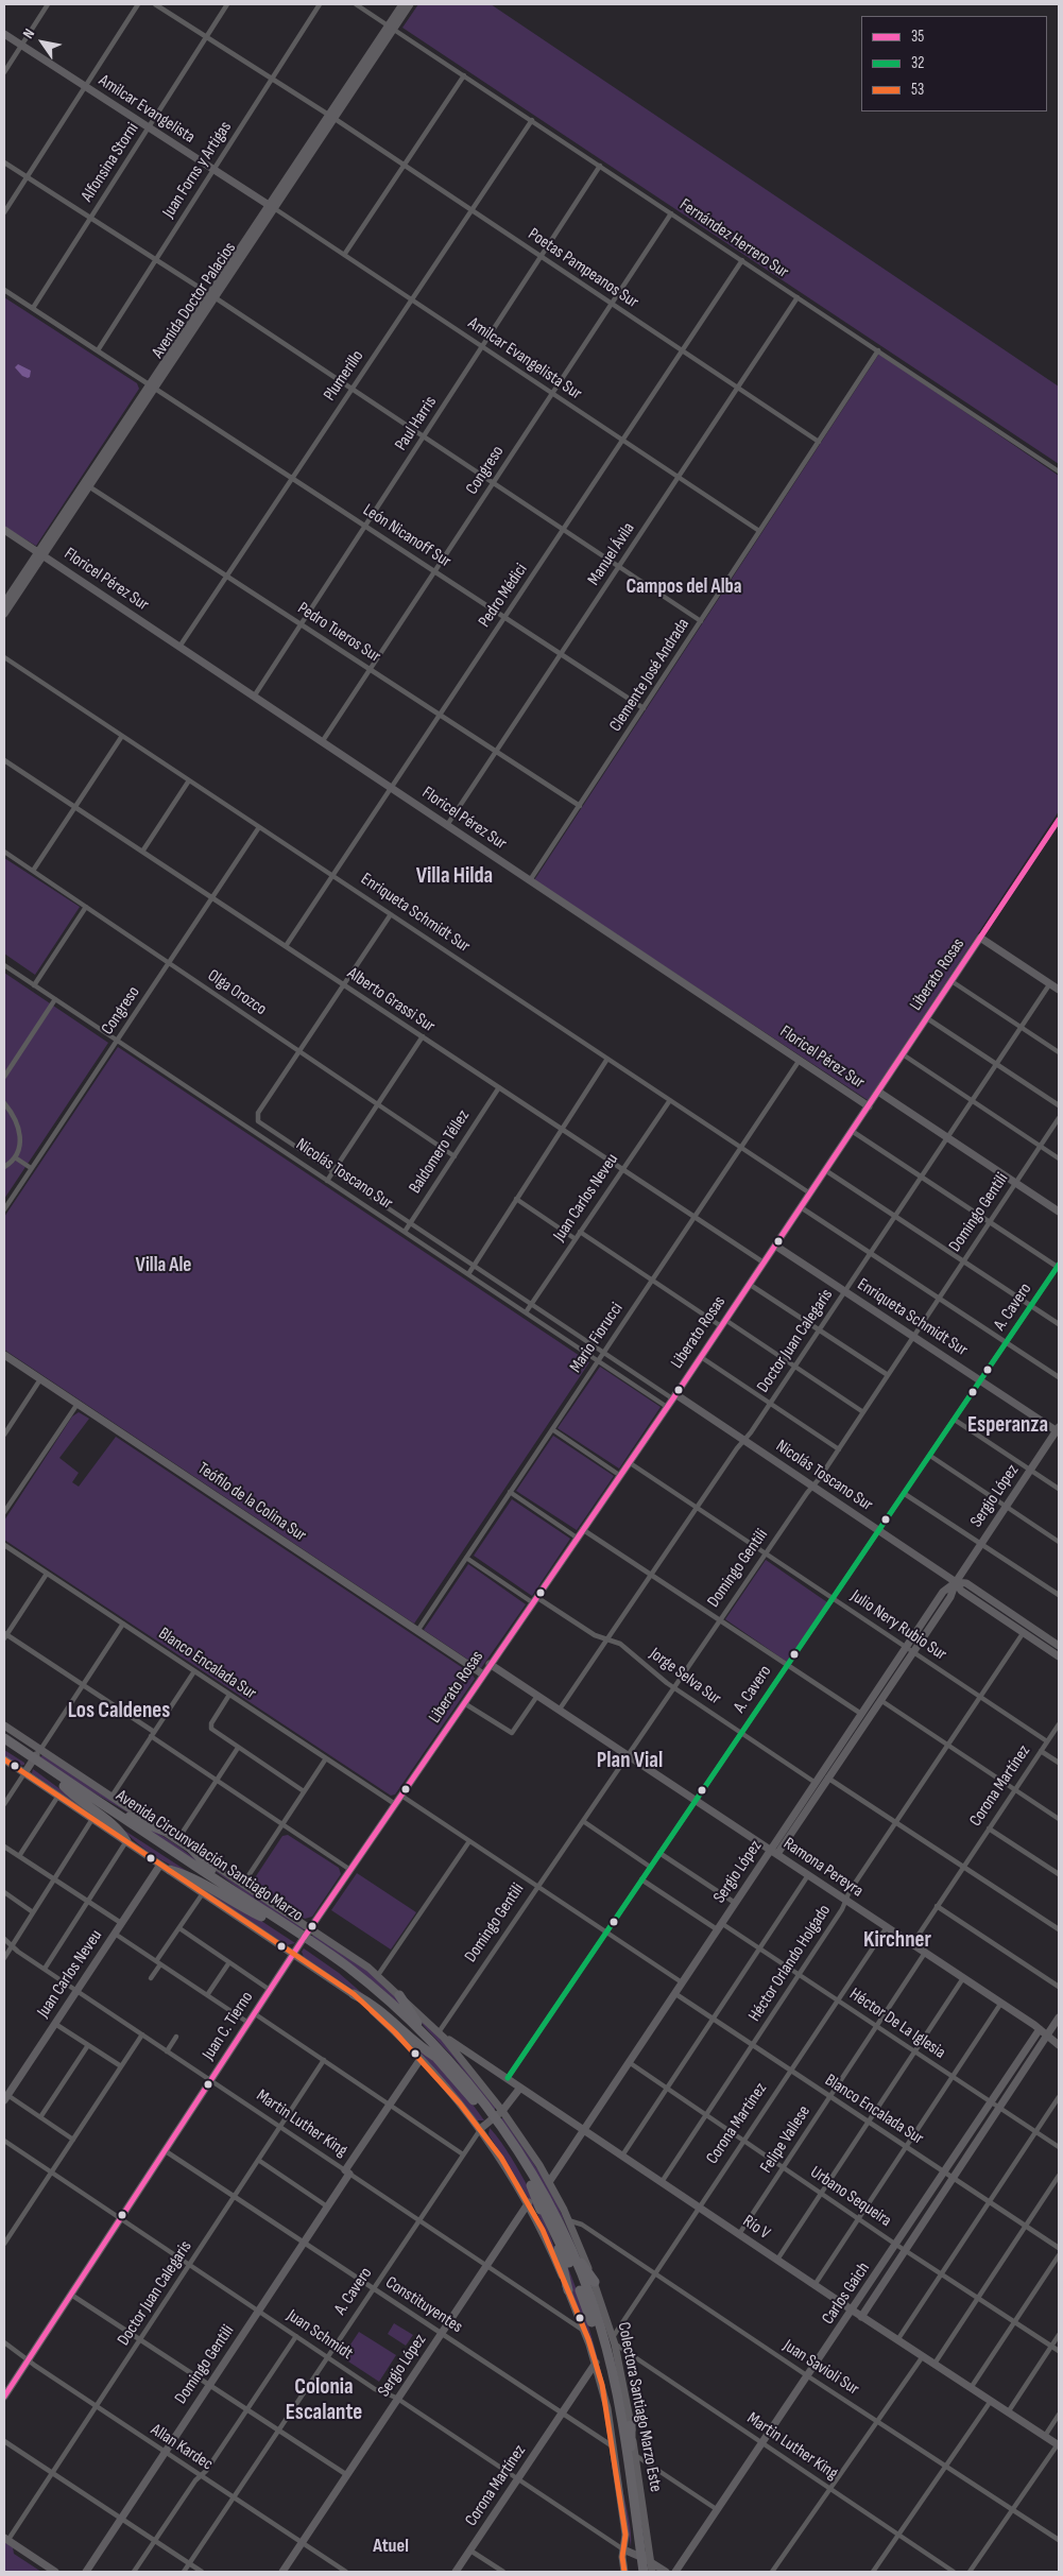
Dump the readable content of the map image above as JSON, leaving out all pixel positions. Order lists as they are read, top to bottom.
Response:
{
  "streets": {
    "highway": ["Avenida Circunvalación Santiago Marzo"],
    "street": [
      "Amilcar Evangelista",
      "Alfonsina Storni",
      "Juan Forns y Artigas",
      "Fernández Herrero Sur",
      "Poetas Pampeanos Sur",
      "Avenida Doctor Palacios",
      "Amilcar Evangelista Sur",
      "Plumerillo",
      "Paul Harris",
      "Congreso",
      "León Nicanoff Sur",
      "Manuel Ávila",
      "Floricel Pérez Sur",
      "Pedro Médici",
      "Pedro Tueros Sur",
      "Clemente José Andrada",
      "Enriqueta Schmidt Sur",
      "Liberato Rosas",
      "Olga Orozco",
      "Alberto Grassi Sur",
      "Baldomero Téllez",
      "Nicolás Toscano Sur",
      "Juan Carlos Neveu",
      "Domingo Gentili",
      "A. Cavero",
      "Mario Fiorucci",
      "Doctor Juan Calegaris",
      "Sergio López",
      "Teófilo de la Colina Sur",
      "Julio Nery Rubio Sur",
      "Blanco Encalada Sur",
      "Jorge Selva Sur",
      "Corona Martínez",
      "Ramona Pereyra",
      "Héctor Orlando Holgado",
      "Héctor De La Iglesia",
      "Juan C. Tierno",
      "Martin Luther King",
      "Felipe Vallese",
      "Urbano Sequeira",
      "Río V",
      "Carlos Gaich",
      "Constituyentes",
      "Juan Schmidt",
      "Juan Savioli Sur",
      "Colectora Santiago Marzo Este",
      "Allan Kardec"
    ]
  },
  "crossings": [
    ["Amilcar Evangelista", "Alfonsina Storni"],
    ["Amilcar Evangelista", "Juan Forns y Artigas"],
    ["Amilcar Evangelista", "Avenida Doctor Palacios"],
    ["Amilcar Evangelista", "Amilcar Evangelista Sur"],
    ["Alfonsina Storni", "Poetas Pampeanos Sur"],
    ["Alfonsina Storni", "León Nicanoff Sur"],
    ["Juan Forns y Artigas", "Poetas Pampeanos Sur"],
    ["Juan Forns y Artigas", "León Nicanoff Sur"],
    ["Fernández Herrero Sur", "Avenida Doctor Palacios"],
    ["Fernández Herrero Sur", "Plumerillo"],
    ["Fernández Herrero Sur", "Paul Harris"],
    ["Fernández Herrero Sur", "Congreso"],
    ["Fernández Herrero Sur", "Manuel Ávila"],
    ["Fernández Herrero Sur", "Pedro Médici"],
    ["Fernández Herrero Sur", "Clemente José Andrada"],
    ["Poetas Pampeanos Sur", "Avenida Doctor Palacios"],
    ["Poetas Pampeanos Sur", "Plumerillo"],
    ["Poetas Pampeanos Sur", "Paul Harris"],
    ["Poetas Pampeanos Sur", "Congreso"],
    ["Poetas Pampeanos Sur", "Manuel Ávila"],
    ["Poetas Pampeanos Sur", "Pedro Médici"],
    ["Poetas Pampeanos Sur", "Clemente José Andrada"],
    ["Avenida Doctor Palacios", "Amilcar Evangelista Sur"],
    ["Avenida Doctor Palacios", "León Nicanoff Sur"],
    ["Avenida Doctor Palacios", "Floricel Pérez Sur"],
    ["Avenida Doctor Palacios", "Pedro Tueros Sur"],
    ["Amilcar Evangelista Sur", "Plumerillo"],
    ["Amilcar Evangelista Sur", "Paul Harris"],
    ["Amilcar Evangelista Sur", "Congreso"],
    ["Amilcar Evangelista Sur", "Manuel Ávila"],
    ["Amilcar Evangelista Sur", "Pedro Médici"],
    ["Amilcar Evangelista Sur", "Clemente José Andrada"],
    ["Plumerillo", "León Nicanoff Sur"],
    ["Plumerillo", "Floricel Pérez Sur"],
    ["Plumerillo", "Pedro Tueros Sur"],
    ["Paul Harris", "León Nicanoff Sur"],
    ["Paul Harris", "Floricel Pérez Sur"],
    ["Paul Harris", "Pedro Tueros Sur"],
    ["Congreso", "León Nicanoff Sur"],
    ["Congreso", "Floricel Pérez Sur"],
    ["Congreso", "Pedro Tueros Sur"],
    ["Congreso", "Enriqueta Schmidt Sur"],
    ["Congreso", "Olga Orozco"],
    ["Congreso", "Alberto Grassi Sur"],
    ["Congreso", "Nicolás Toscano Sur"],
    ["León Nicanoff Sur", "Manuel Ávila"],
    ["León Nicanoff Sur", "Pedro Médici"],
    ["León Nicanoff Sur", "Clemente José Andrada"],
    ["Manuel Ávila", "Floricel Pérez Sur"],
    ["Manuel Ávila", "Pedro Tueros Sur"],
    ["Floricel Pérez Sur", "Pedro Médici"],
    ["Floricel Pérez Sur", "Clemente José Andrada"],
    ["Floricel Pérez Sur", "Liberato Rosas"],
    ["Floricel Pérez Sur", "Mario Fiorucci"],
    ["Pedro Médici", "Pedro Tueros Sur"],
    ["Pedro Médici", "Enriqueta Schmidt Sur"],
    ["Pedro Médici", "Alberto Grassi Sur"],
    ["Pedro Tueros Sur", "Clemente José Andrada"],
    ["Enriqueta Schmidt Sur", "Liberato Rosas"],
    ["Enriqueta Schmidt Sur", "Juan Carlos Neveu"],
    ["Enriqueta Schmidt Sur", "Domingo Gentili"],
    ["Enriqueta Schmidt Sur", "A. Cavero"],
    ["Enriqueta Schmidt Sur", "Mario Fiorucci"],
    ["Enriqueta Schmidt Sur", "Doctor Juan Calegaris"],
    ["Enriqueta Schmidt Sur", "Sergio López"],
    ["Liberato Rosas", "Alberto Grassi Sur"],
    ["Liberato Rosas", "Nicolás Toscano Sur"],
    ["Liberato Rosas", "Teófilo de la Colina Sur"],
    ["Liberato Rosas", "Julio Nery Rubio Sur"],
    ["Liberato Rosas", "Blanco Encalada Sur"],
    ["Liberato Rosas", "Jorge Selva Sur"],
    ["Liberato Rosas", "Avenida Circunvalación Santiago Marzo"],
    ["Liberato Rosas", "Ramona Pereyra"],
    ["Liberato Rosas", "Juan C. Tierno"],
    ["Liberato Rosas", "Colectora Santiago Marzo Este"],
    ["Olga Orozco", "Baldomero Téllez"],
    ["Olga Orozco", "Nicolás Toscano Sur"],
    ["Alberto Grassi Sur", "Baldomero Téllez"],
    ["Alberto Grassi Sur", "Juan Carlos Neveu"],
    ["Alberto Grassi Sur", "Mario Fiorucci"],
    ["Baldomero Téllez", "Nicolás Toscano Sur"],
    ["Nicolás Toscano Sur", "Juan Carlos Neveu"],
    ["Nicolás Toscano Sur", "Domingo Gentili"],
    ["Nicolás Toscano Sur", "A. Cavero"],
    ["Nicolás Toscano Sur", "Mario Fiorucci"],
    ["Nicolás Toscano Sur", "Doctor Juan Calegaris"],
    ["Nicolás Toscano Sur", "Sergio López"],
    ["Nicolás Toscano Sur", "Héctor Orlando Holgado"],
    ["Juan Carlos Neveu", "Martin Luther King"],
    ["Juan Carlos Neveu", "Colectora Santiago Marzo Este"],
    ["Domingo Gentili", "Julio Nery Rubio Sur"],
    ["Domingo Gentili", "Jorge Selva Sur"],
    ["Domingo Gentili", "Ramona Pereyra"],
    ["Domingo Gentili", "Martin Luther King"],
    ["Domingo Gentili", "Río V"],
    ["Domingo Gentili", "Constituyentes"],
    ["Domingo Gentili", "Juan Schmidt"],
    ["Domingo Gentili", "Colectora Santiago Marzo Este"],
    ["Domingo Gentili", "Allan Kardec"],
    ["A. Cavero", "Julio Nery Rubio Sur"],
    ["A. Cavero", "Jorge Selva Sur"],
    ["A. Cavero", "Avenida Circunvalación Santiago Marzo"],
    ["A. Cavero", "Ramona Pereyra"],
    ["A. Cavero", "Héctor De La Iglesia"],
    ["A. Cavero", "Martin Luther King"],
    ["A. Cavero", "Río V"],
    ["A. Cavero", "Constituyentes"],
    ["A. Cavero", "Juan Schmidt"],
    ["A. Cavero", "Colectora Santiago Marzo Este"],
    ["A. Cavero", "Allan Kardec"],
    ["Mario Fiorucci", "Teófilo de la Colina Sur"],
    ["Mario Fiorucci", "Jorge Selva Sur"],
    ["Doctor Juan Calegaris", "Julio Nery Rubio Sur"],
    ["Doctor Juan Calegaris", "Jorge Selva Sur"],
    ["Doctor Juan Calegaris", "Ramona Pereyra"],
    ["Doctor Juan Calegaris", "Martin Luther King"],
    ["Doctor Juan Calegaris", "Constituyentes"],
    ["Doctor Juan Calegaris", "Juan Schmidt"],
    ["Doctor Juan Calegaris", "Allan Kardec"],
    ["Sergio López", "Julio Nery Rubio Sur"],
    ["Sergio López", "Blanco Encalada Sur"],
    ["Sergio López", "Jorge Selva Sur"],
    ["Sergio López", "Ramona Pereyra"],
    ["Sergio López", "Héctor De La Iglesia"],
    ["Sergio López", "Martin Luther King"],
    ["Sergio López", "Urbano Sequeira"],
    ["Sergio López", "Río V"],
    ["Sergio López", "Constituyentes"],
    ["Sergio López", "Juan Schmidt"],
    ["Sergio López", "Colectora Santiago Marzo Este"],
    ["Sergio López", "Allan Kardec"],
    ["Julio Nery Rubio Sur", "Corona Martínez"],
    ["Julio Nery Rubio Sur", "Héctor Orlando Holgado"],
    ["Blanco Encalada Sur", "Corona Martínez"],
    ["Blanco Encalada Sur", "Héctor Orlando Holgado"],
    ["Blanco Encalada Sur", "Felipe Vallese"],
    ["Blanco Encalada Sur", "Carlos Gaich"],
    ["Corona Martínez", "Ramona Pereyra"],
    ["Corona Martínez", "Héctor De La Iglesia"],
    ["Corona Martínez", "Martin Luther King"],
    ["Corona Martínez", "Urbano Sequeira"],
    ["Corona Martínez", "Río V"],
    ["Corona Martínez", "Constituyentes"],
    ["Corona Martínez", "Juan Schmidt"],
    ["Corona Martínez", "Juan Savioli Sur"],
    ["Corona Martínez", "Colectora Santiago Marzo Este"],
    ["Avenida Circunvalación Santiago Marzo", "Juan C. Tierno"],
    ["Avenida Circunvalación Santiago Marzo", "Juan Schmidt"],
    ["Ramona Pereyra", "Héctor Orlando Holgado"],
    ["Ramona Pereyra", "Felipe Vallese"],
    ["Ramona Pereyra", "Carlos Gaich"],
    ["Héctor Orlando Holgado", "Héctor De La Iglesia"],
    ["Héctor Orlando Holgado", "Urbano Sequeira"],
    ["Héctor Orlando Holgado", "Río V"],
    ["Héctor De La Iglesia", "Felipe Vallese"],
    ["Héctor De La Iglesia", "Carlos Gaich"],
    ["Juan C. Tierno", "Martin Luther King"],
    ["Juan C. Tierno", "Constituyentes"],
    ["Juan C. Tierno", "Juan Schmidt"],
    ["Juan C. Tierno", "Colectora Santiago Marzo Este"],
    ["Juan C. Tierno", "Allan Kardec"],
    ["Martin Luther King", "Carlos Gaich"],
    ["Martin Luther King", "Colectora Santiago Marzo Este"],
    ["Felipe Vallese", "Urbano Sequeira"],
    ["Felipe Vallese", "Río V"],
    ["Urbano Sequeira", "Carlos Gaich"],
    ["Río V", "Carlos Gaich"],
    ["Río V", "Colectora Santiago Marzo Este"],
    ["Carlos Gaich", "Juan Savioli Sur"],
    ["Constituyentes", "Colectora Santiago Marzo Este"],
    ["Juan Schmidt", "Colectora Santiago Marzo Este"],
    ["Juan Savioli Sur", "Colectora Santiago Marzo Este"]
  ],
  "districts": [
    "Campos del Alba",
    "Villa Hilda",
    "Villa Ale",
    "Esperanza",
    "Los Caldenes",
    "Plan Vial",
    "Kirchner",
    "Colonia Escalante",
    "Atuel"
  ],
  "lines": ["transit line 35", "transit line 32", "transit line 53"],
  "legend": ["35", "32", "53"],
  "north": "top left"
}
